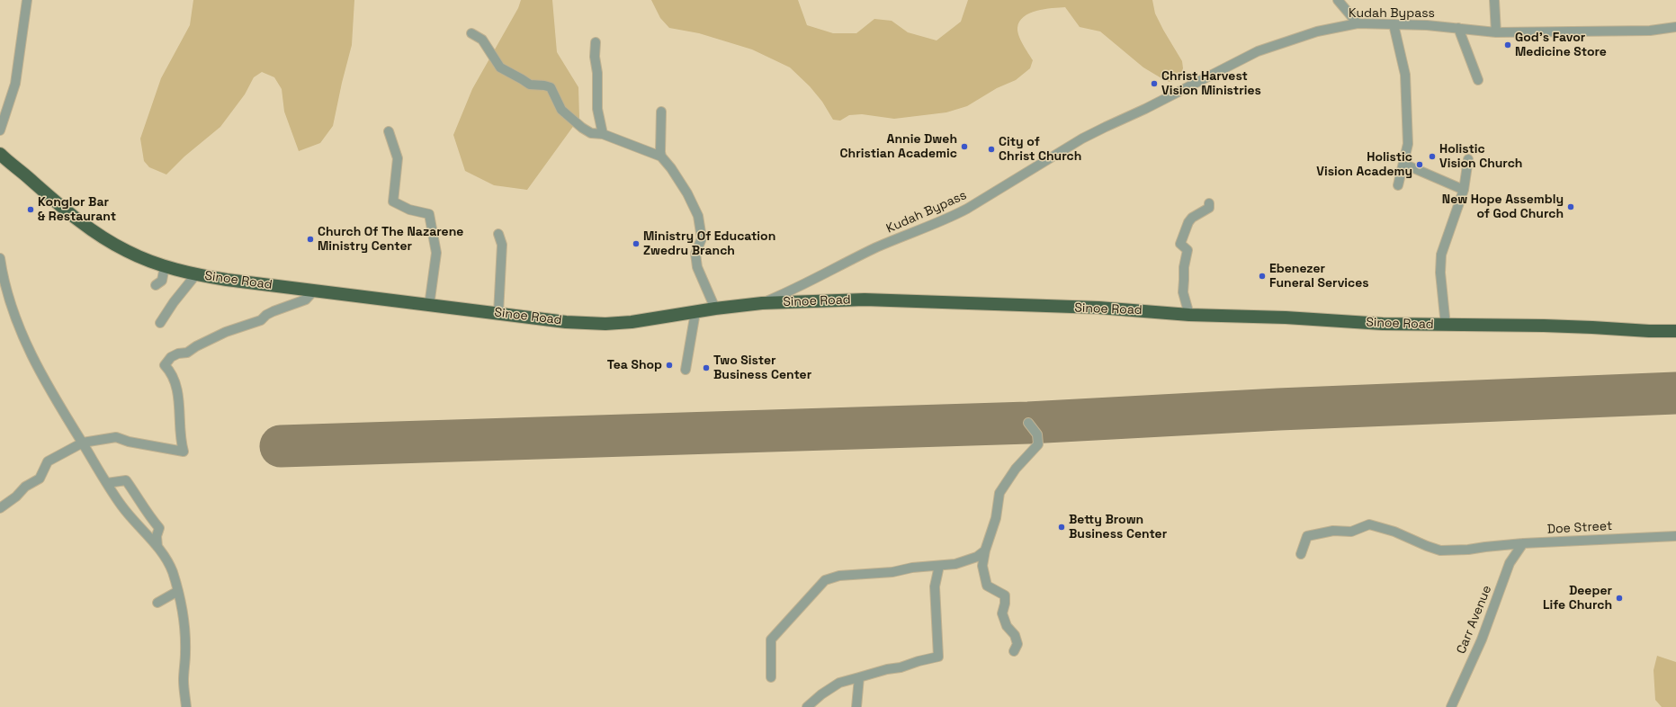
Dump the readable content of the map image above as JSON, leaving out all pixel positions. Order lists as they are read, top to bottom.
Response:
{
  "streets": {
    "highway": ["Sinoe Road"],
    "street": ["Kudah Bypass", "Doe Street", "Carr Avenue"]
  },
  "crossings": [
    ["Kudah Bypass", "Sinoe Road"],
    ["Doe Street", "Carr Avenue"]
  ],
  "places": [
    "God's Favor Medicine Store",
    "Christ Harvest Vision Ministries",
    "Annie Dweh Christian Academic",
    "City of Christ Church",
    "Holistic Vision Church",
    "Holistic Vision Academy",
    "New Hope Assembly of God Church",
    "Konglor Bar & Restaurant",
    "Church Of The Nazarene Ministry Center",
    "Ministry Of Education Zwedru Branch",
    "Ebenezer Funeral Services",
    "Tea Shop",
    "Two Sister Business Center",
    "Betty Brown Business Center",
    "Deeper Life Church"
  ]
}
